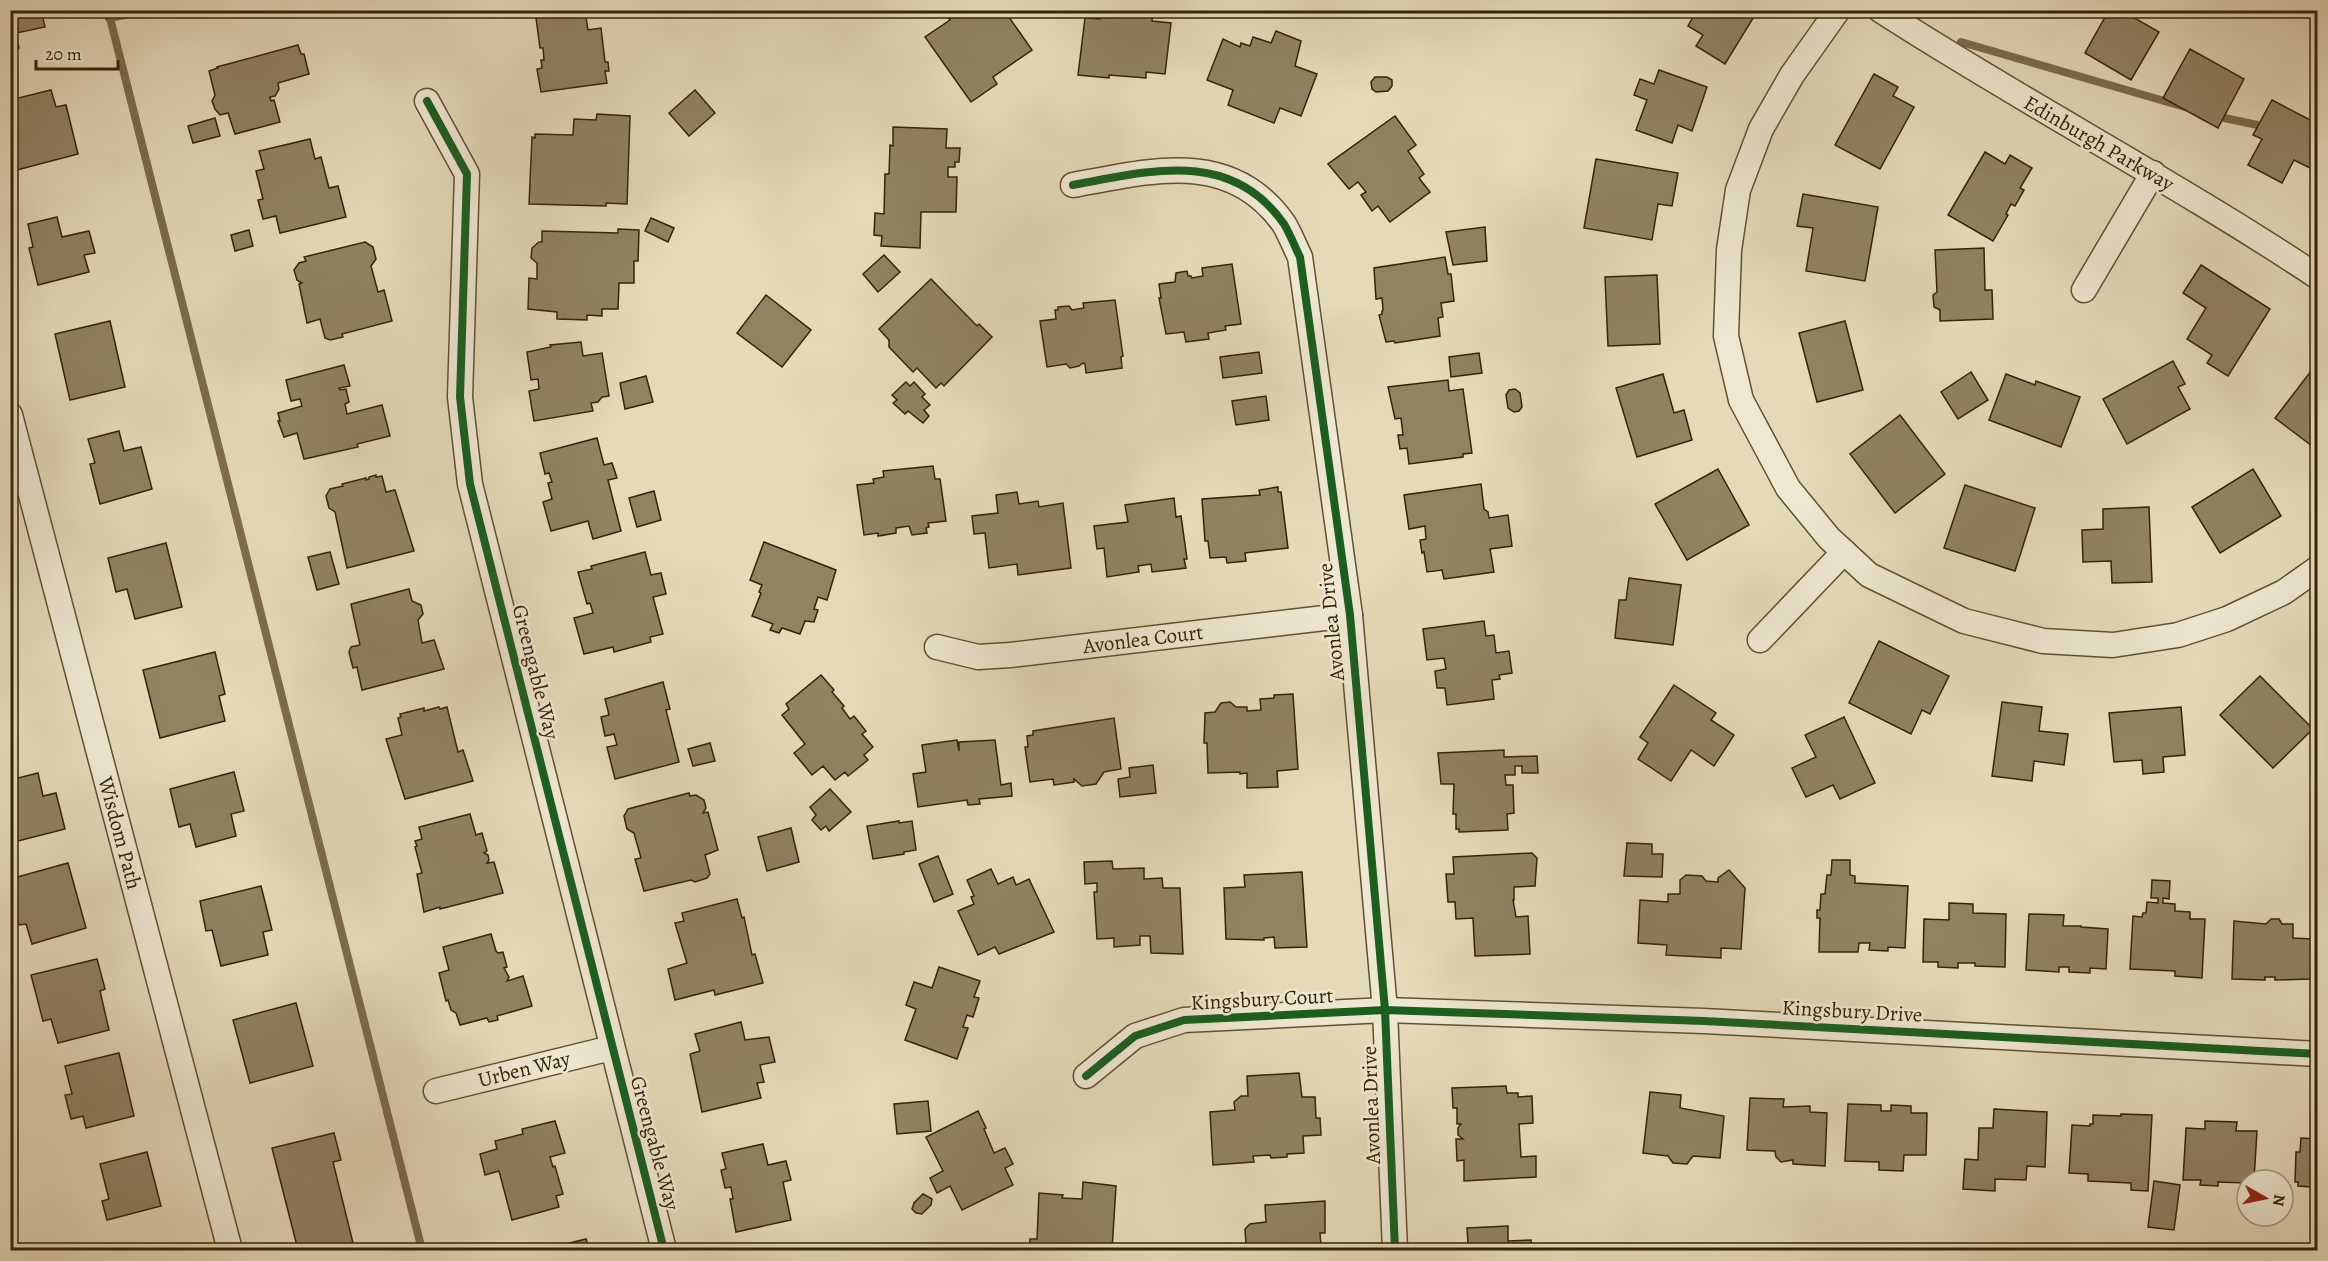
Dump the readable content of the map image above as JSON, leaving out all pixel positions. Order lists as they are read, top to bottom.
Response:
{
  "streets": {
    "street": [
      "Edinburgh Parkway",
      "Avonlea Drive",
      "Avonlea Court",
      "Greengable Way",
      "Wisdom Path",
      "Kingsbury Court",
      "Kingsbury Drive",
      "Urben Way"
    ]
  },
  "crossings": [
    ["Avonlea Drive", "Avonlea Court"],
    ["Avonlea Drive", "Kingsbury Court"],
    ["Avonlea Drive", "Kingsbury Drive"],
    ["Greengable Way", "Urben Way"],
    ["Kingsbury Court", "Kingsbury Drive"]
  ],
  "scale_bar": "20 m",
  "north": "right"
}
